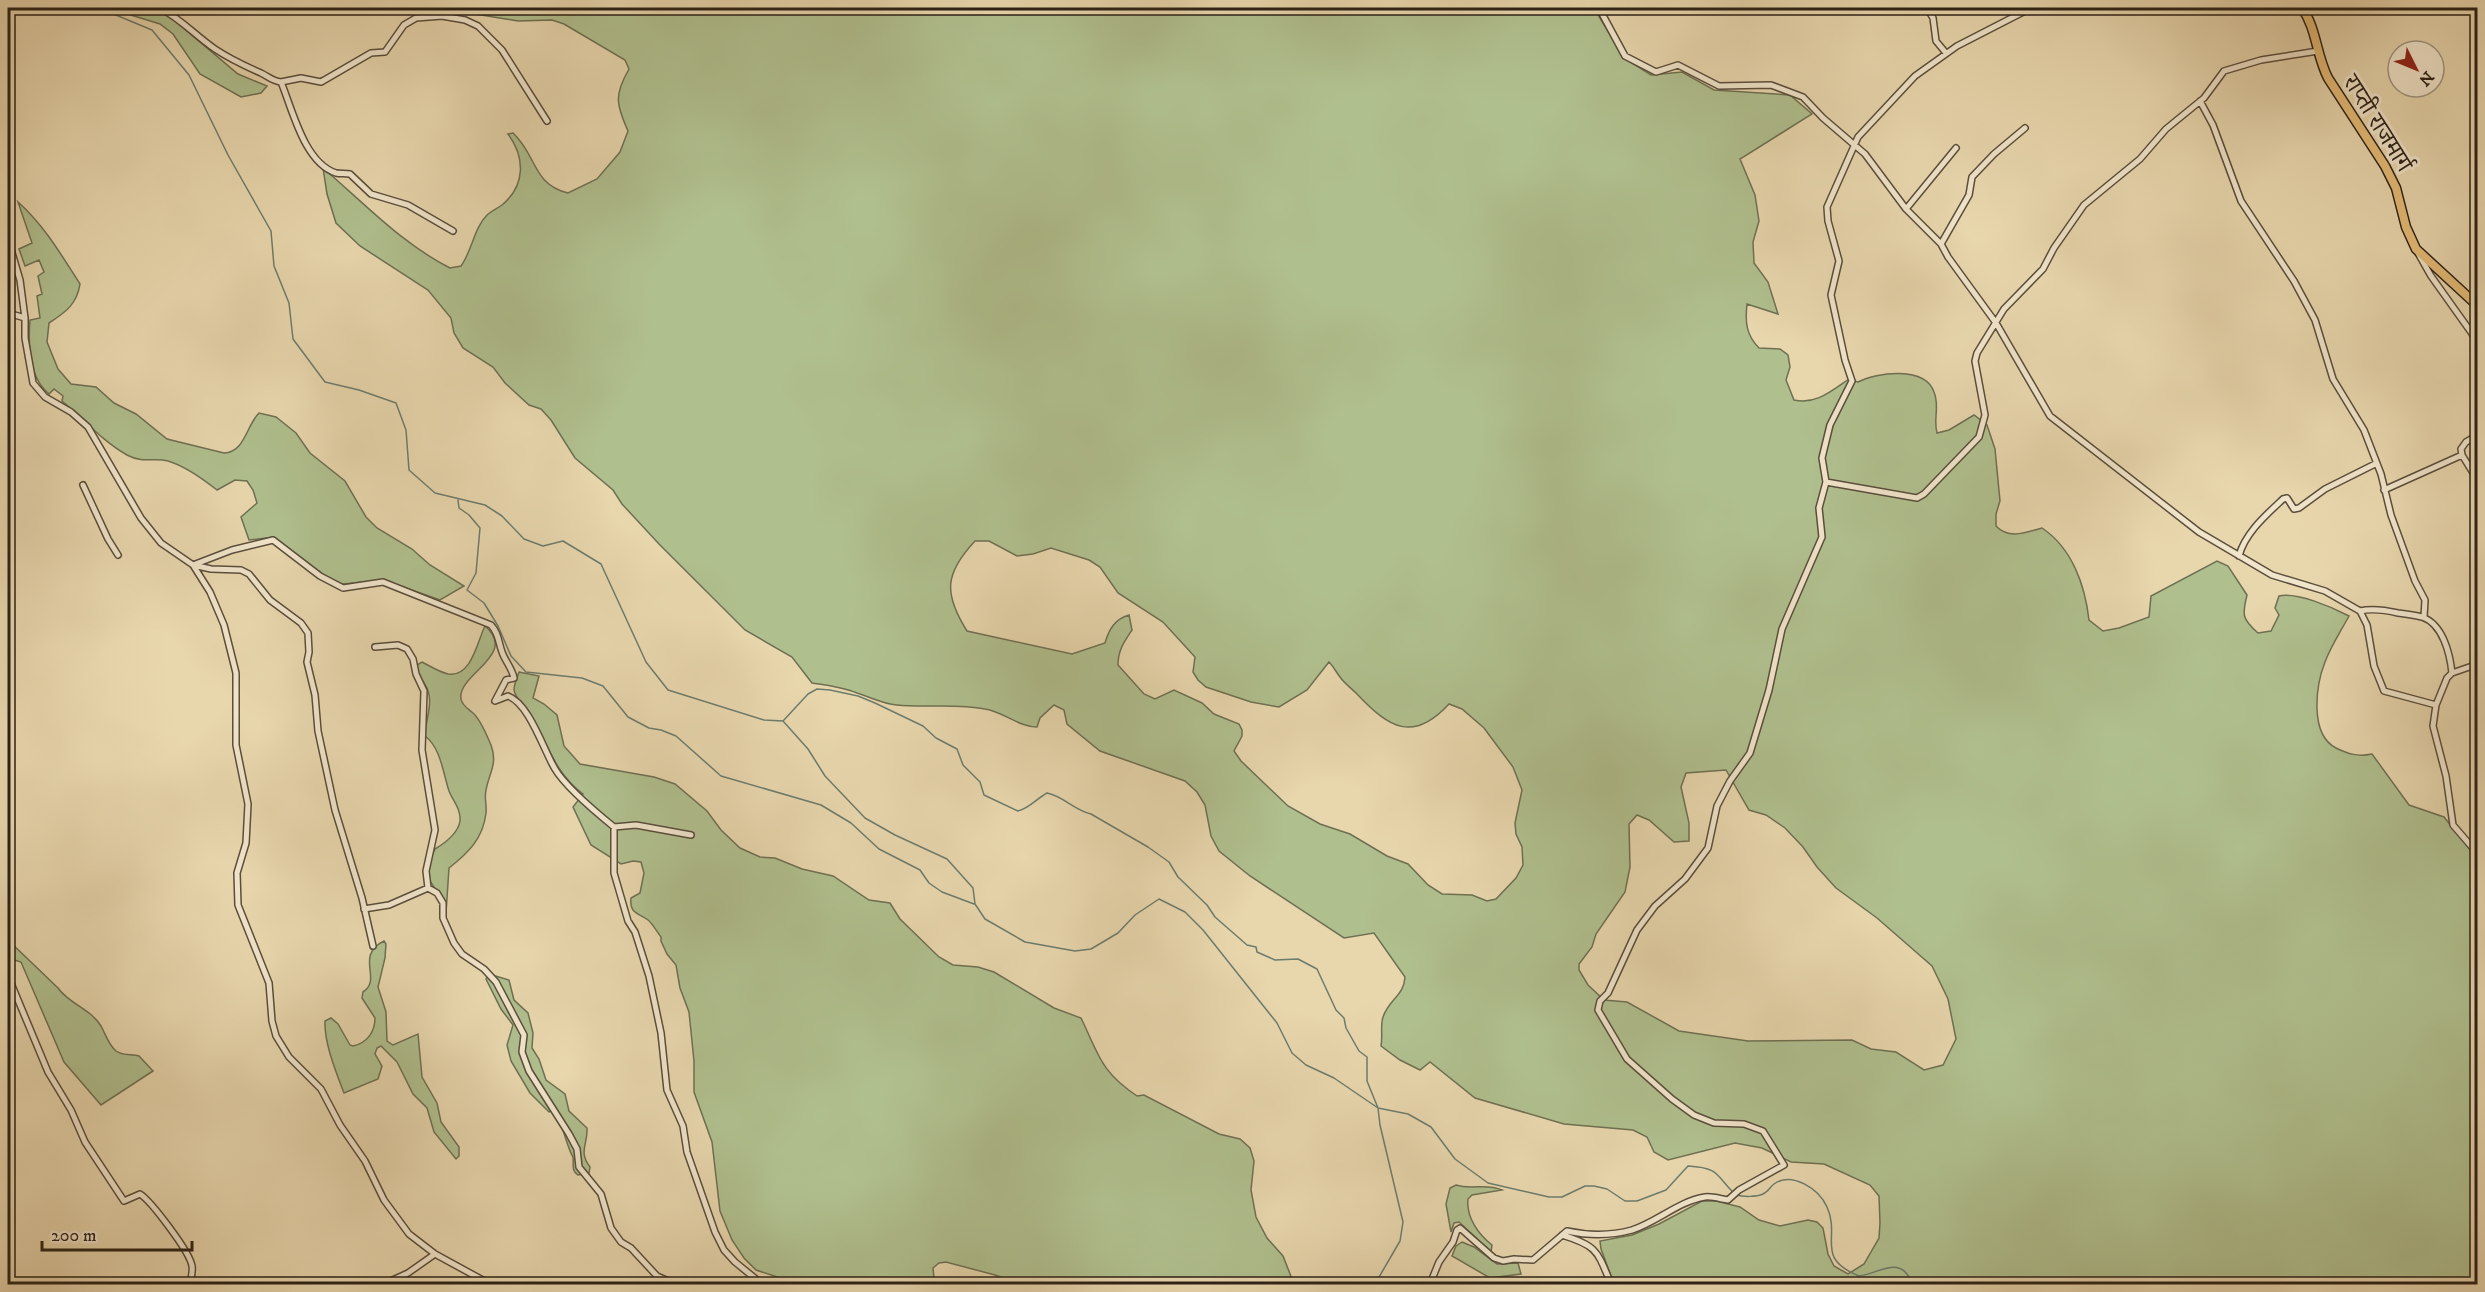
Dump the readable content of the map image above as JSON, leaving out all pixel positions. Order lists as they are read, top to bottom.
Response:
{
  "streets": {
    "main road": ["राप्ती राजमार्ग"]
  },
  "scale_bar": "200 m",
  "north": "bottom right"
}
